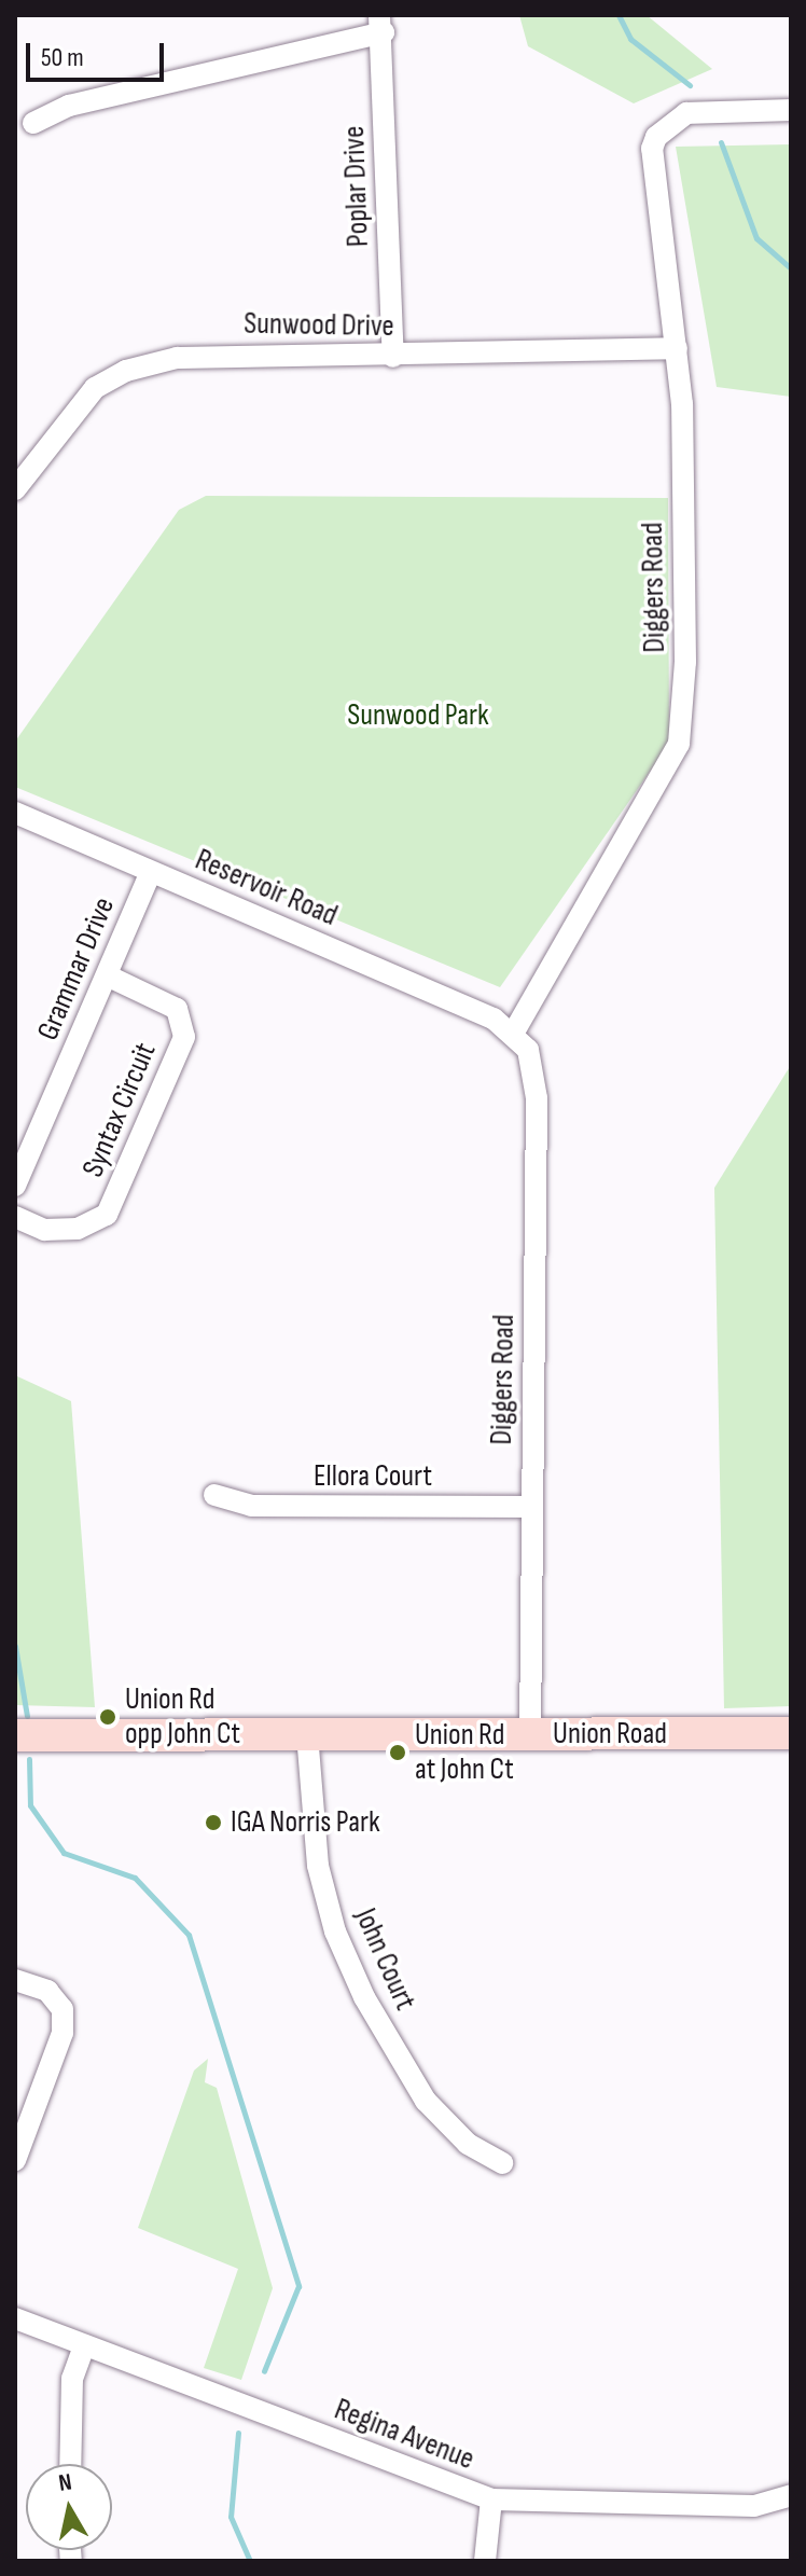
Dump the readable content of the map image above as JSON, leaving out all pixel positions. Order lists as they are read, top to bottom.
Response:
{
  "streets": {
    "main road": ["Union Road"],
    "street": [
      "Poplar Drive",
      "Sunwood Drive",
      "Diggers Road",
      "Reservoir Road",
      "Grammar Drive",
      "Syntax Circuit",
      "Ellora Court",
      "John Court",
      "Regina Avenue"
    ]
  },
  "crossings": [
    ["Poplar Drive", "Sunwood Drive"],
    ["Sunwood Drive", "Diggers Road"],
    ["Diggers Road", "Reservoir Road"],
    ["Diggers Road", "Ellora Court"],
    ["Diggers Road", "Union Road"],
    ["Reservoir Road", "Grammar Drive"],
    ["Grammar Drive", "Syntax Circuit"],
    ["Union Road", "John Court"]
  ],
  "parks": ["Sunwood Park"],
  "places": ["Union Rd opp John Ct", "Union Rd at John Ct", "IGA Norris Park"],
  "scale_bar": "50 m",
  "north": "top"
}
